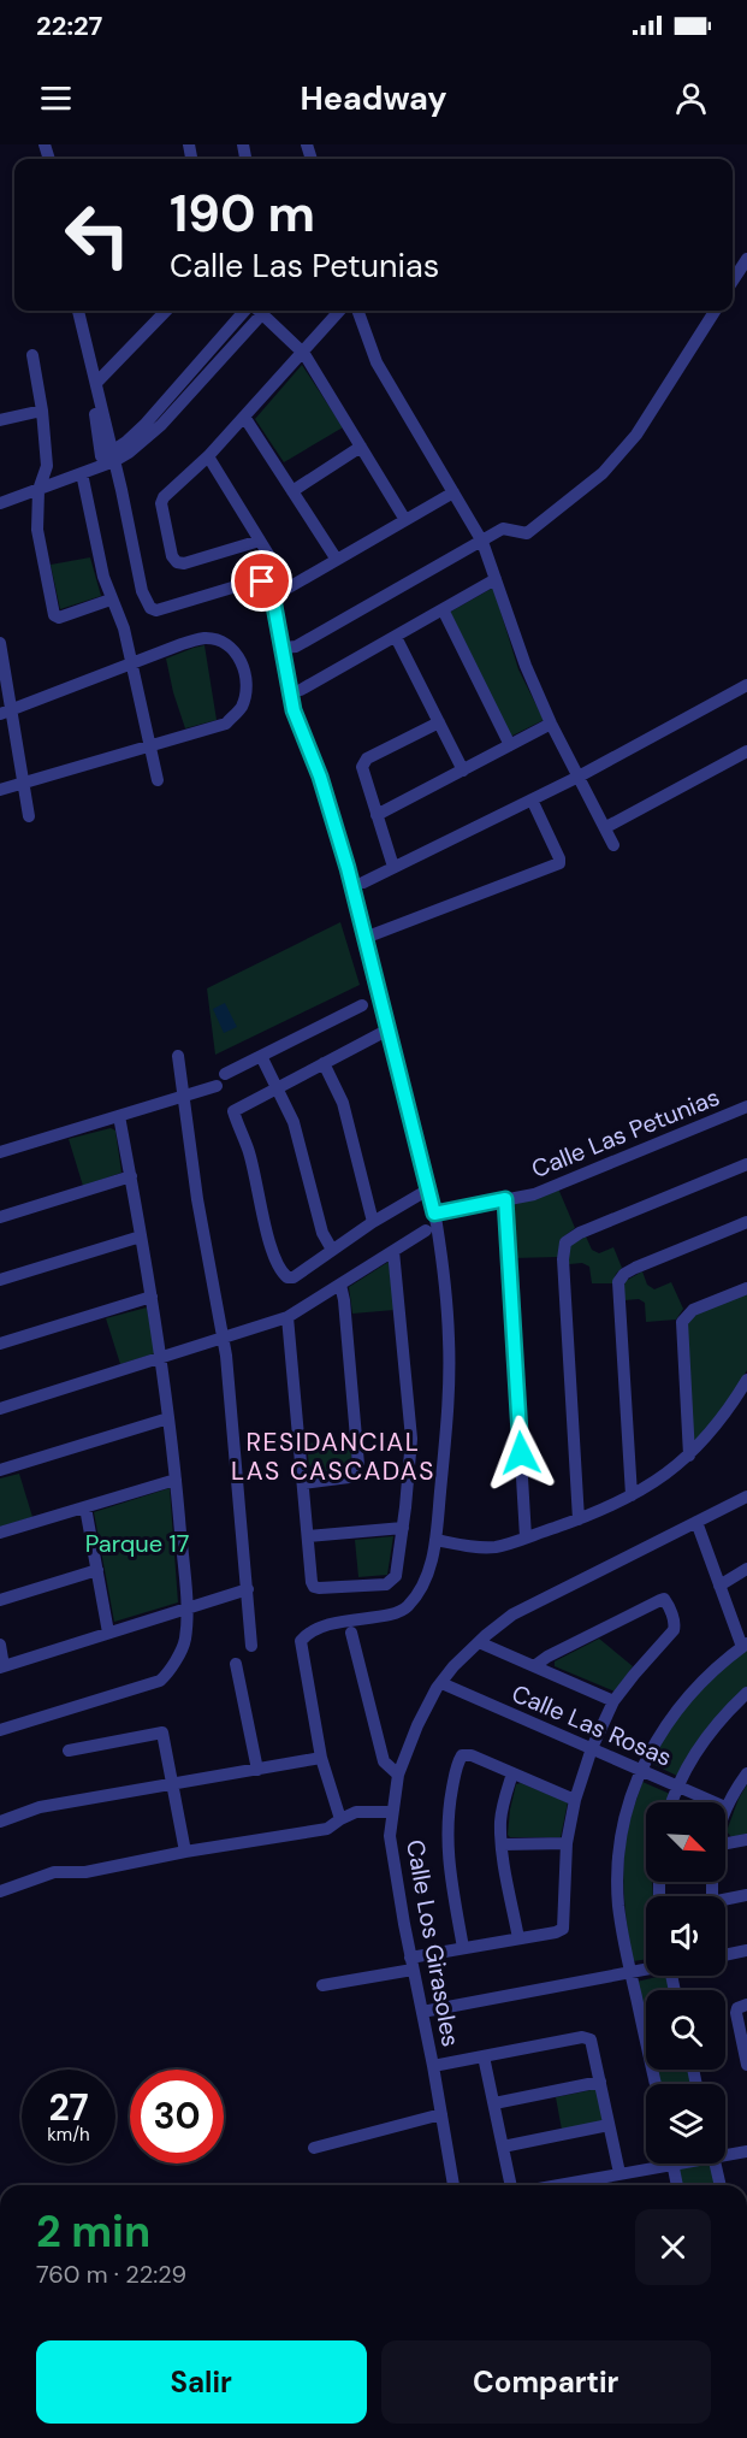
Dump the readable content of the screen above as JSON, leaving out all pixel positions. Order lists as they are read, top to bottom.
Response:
{
  "streets": {
    "street": ["Calle Las Petunias", "Calle Las Rosas", "Calle Los Girasoles"]
  },
  "crossings": [
    ["Calle Las Rosas", "Calle Los Girasoles"]
  ],
  "districts": ["RESIDANCIAL LAS CASCADAS"],
  "parks": ["Parque 17"],
  "north": "bottom right",
  "page": {
    "status": "22:27",
    "header": "Headway",
    "turn": ["190 m", "Calle Las Petunias"],
    "speed": "27 km/h",
    "limit": "30",
    "heading": ["2 min", "760 m · 22:29"],
    "buttons": ["Salir", "Compartir"]
  }
}
